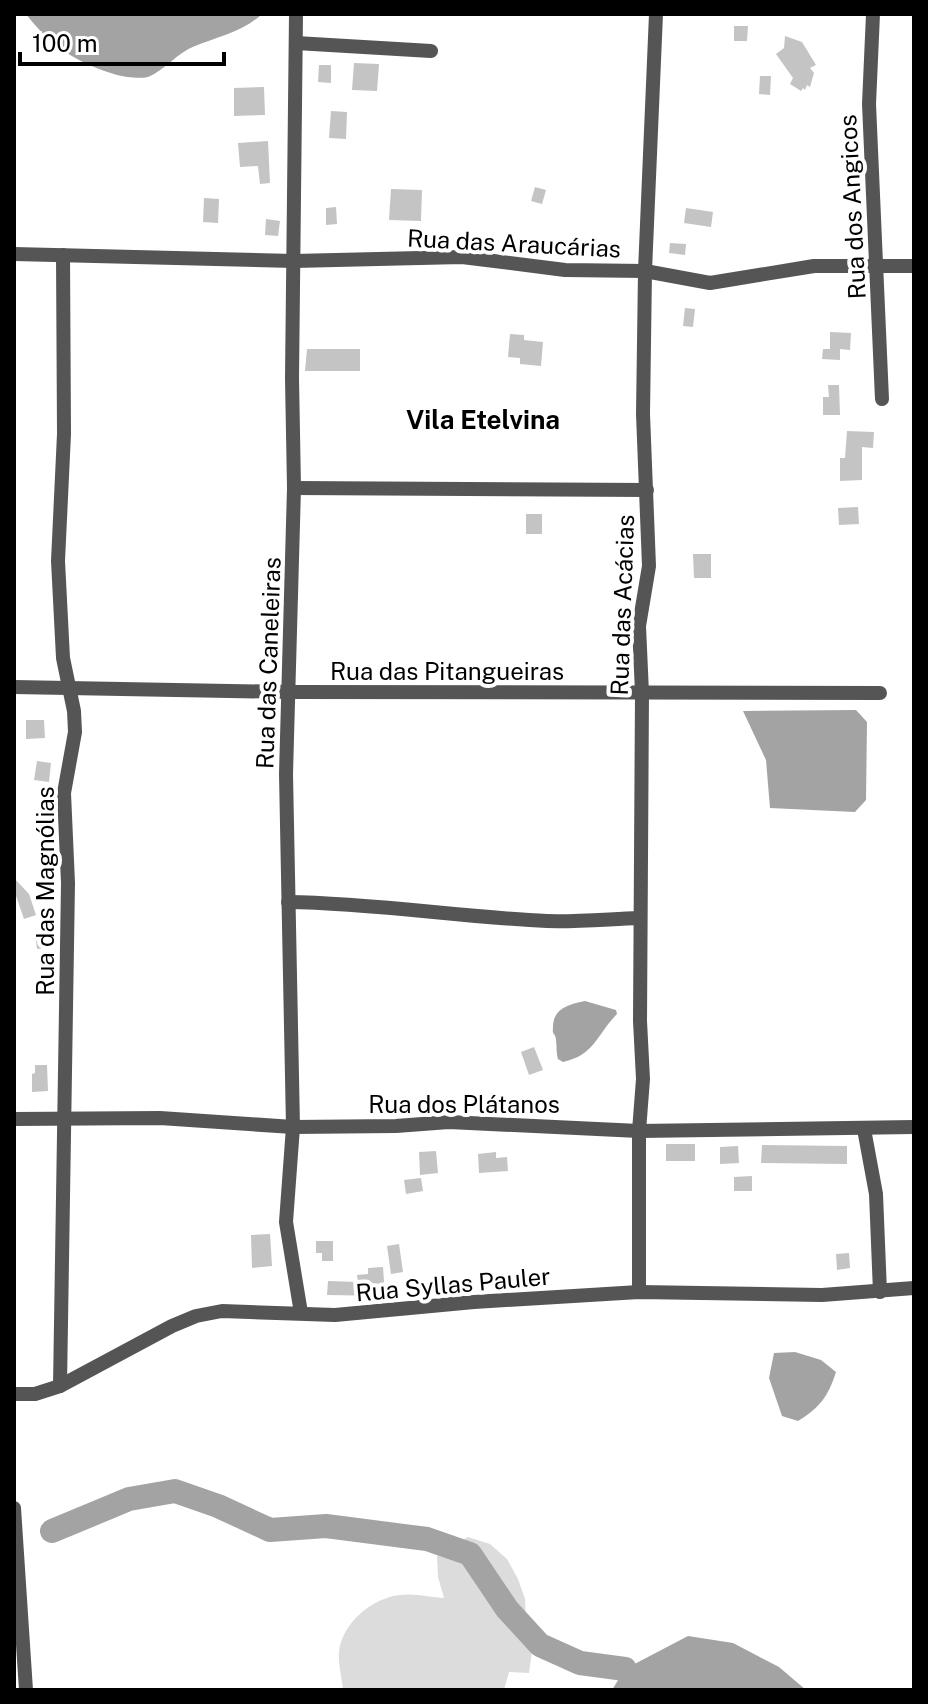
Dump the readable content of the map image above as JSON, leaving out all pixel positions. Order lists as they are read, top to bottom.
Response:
{
  "streets": {
    "street": [
      "Rua dos Angicos",
      "Rua das Araucárias",
      "Rua das Acácias",
      "Rua das Caneleiras",
      "Rua das Pitangueiras",
      "Rua das Magnólias",
      "Rua dos Plátanos",
      "Rua Syllas Pauler"
    ]
  },
  "crossings": [
    ["Rua dos Angicos", "Rua das Araucárias"],
    ["Rua das Araucárias", "Rua das Acácias"],
    ["Rua das Araucárias", "Rua das Caneleiras"],
    ["Rua das Araucárias", "Rua das Magnólias"],
    ["Rua das Acácias", "Rua das Pitangueiras"],
    ["Rua das Acácias", "Rua dos Plátanos"],
    ["Rua das Acácias", "Rua Syllas Pauler"],
    ["Rua das Caneleiras", "Rua das Pitangueiras"],
    ["Rua das Caneleiras", "Rua dos Plátanos"],
    ["Rua das Caneleiras", "Rua Syllas Pauler"],
    ["Rua das Pitangueiras", "Rua das Magnólias"],
    ["Rua das Magnólias", "Rua dos Plátanos"],
    ["Rua das Magnólias", "Rua Syllas Pauler"]
  ],
  "districts": ["Vila Etelvina"],
  "scale_bar": "100 m"
}
